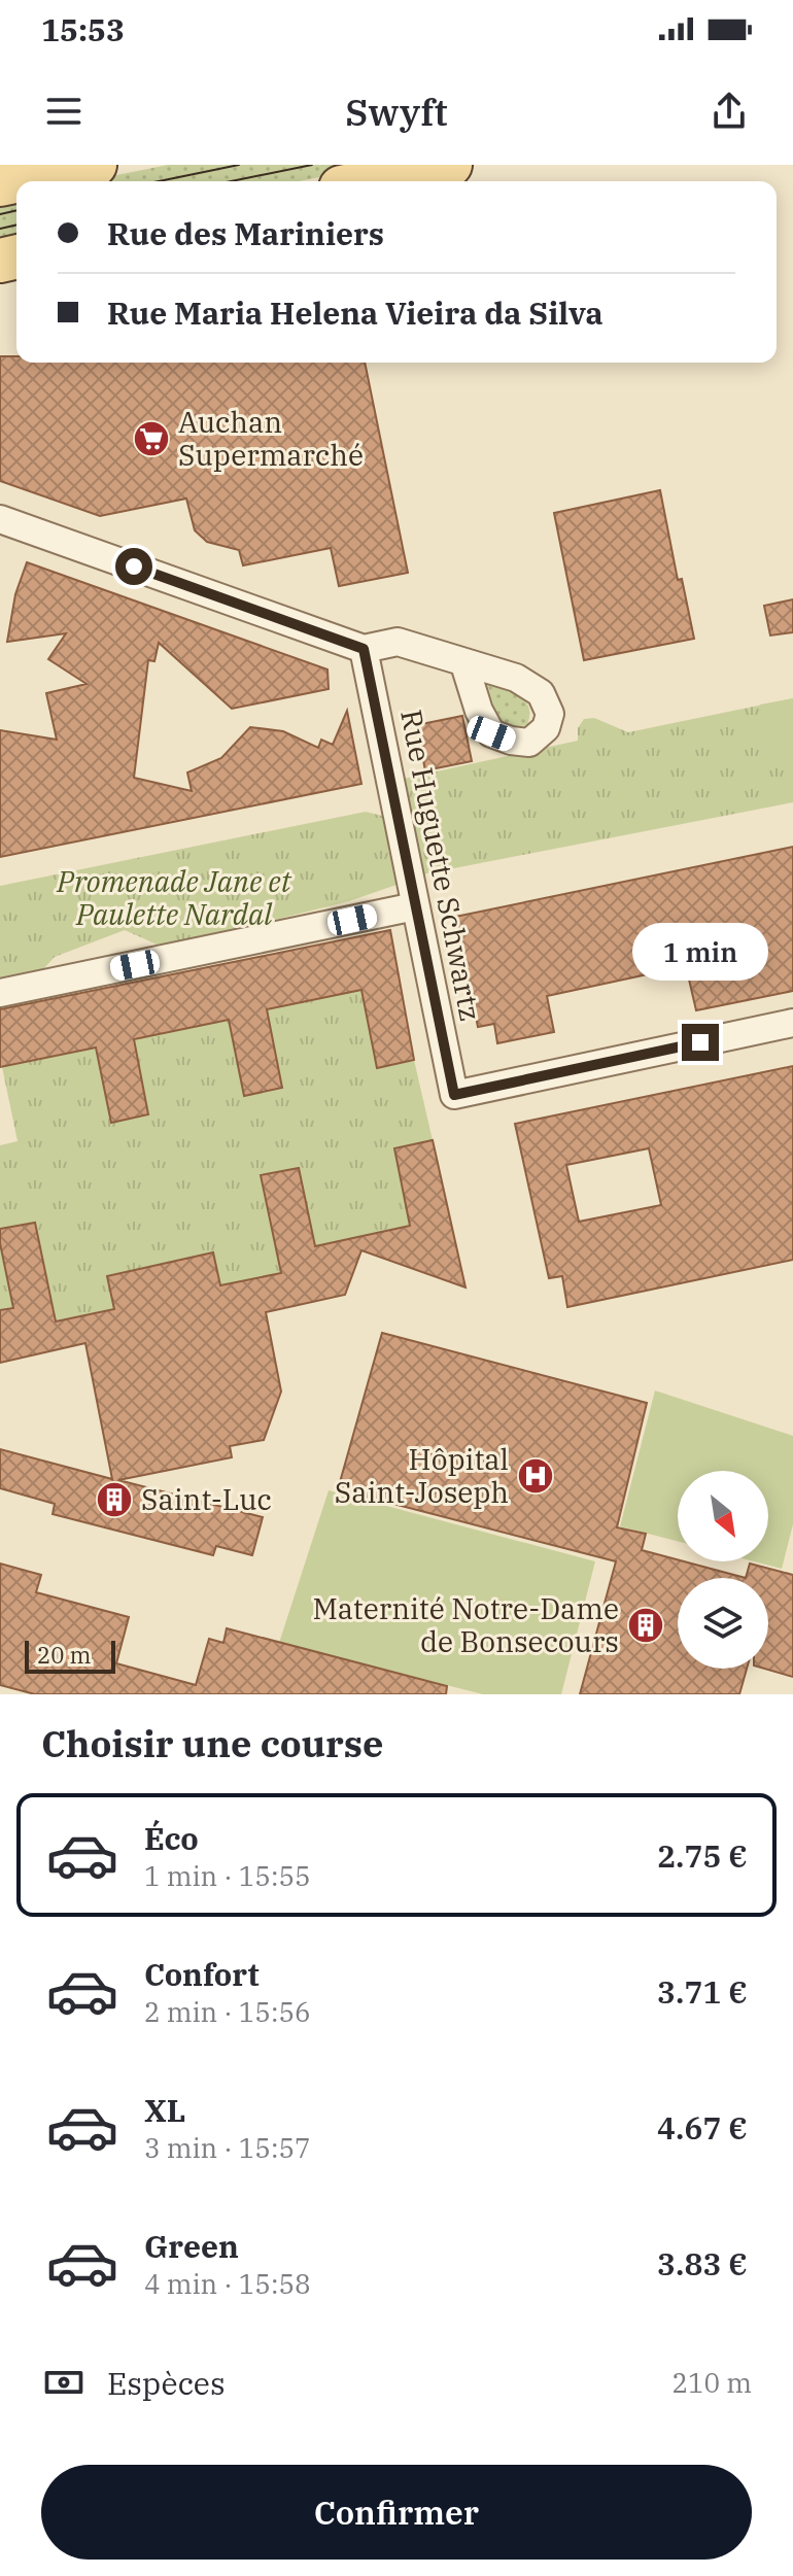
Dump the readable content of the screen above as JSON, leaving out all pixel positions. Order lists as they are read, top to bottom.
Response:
{
  "streets": {
    "street": ["Rue Huguette Schwartz"]
  },
  "parks": ["Promenade Jane et Paulette Nardal"],
  "places": {
    "supermarket": ["Auchan Supermarché"],
    "hospital": ["Hôpital Saint-Joseph"],
    "building": ["Saint-Luc", "Maternité Notre-Dame de Bonsecours"]
  },
  "scale_bar": "20 m",
  "north": "bottom right",
  "page": {
    "status": "15:53",
    "header": "Swyft",
    "banner": ["Rue des Mariniers", "Rue Maria Helena Vieira da Silva"],
    "bubble": "1 min",
    "scale": "20 m",
    "heading": "Choisir une course",
    "list": [
      {
        "name": "Éco",
        "note": "1 min · 15:55",
        "value": "2.75 €"
      },
      {
        "name": "Confort",
        "note": "2 min · 15:56",
        "value": "3.71 €"
      },
      {
        "name": "XL",
        "note": "3 min · 15:57",
        "value": "4.67 €"
      },
      {
        "name": "Green",
        "note": "4 min · 15:58",
        "value": "3.83 €"
      }
    ],
    "pay": ["Espèces", "210 m"],
    "buttons": "Confirmer"
  }
}
